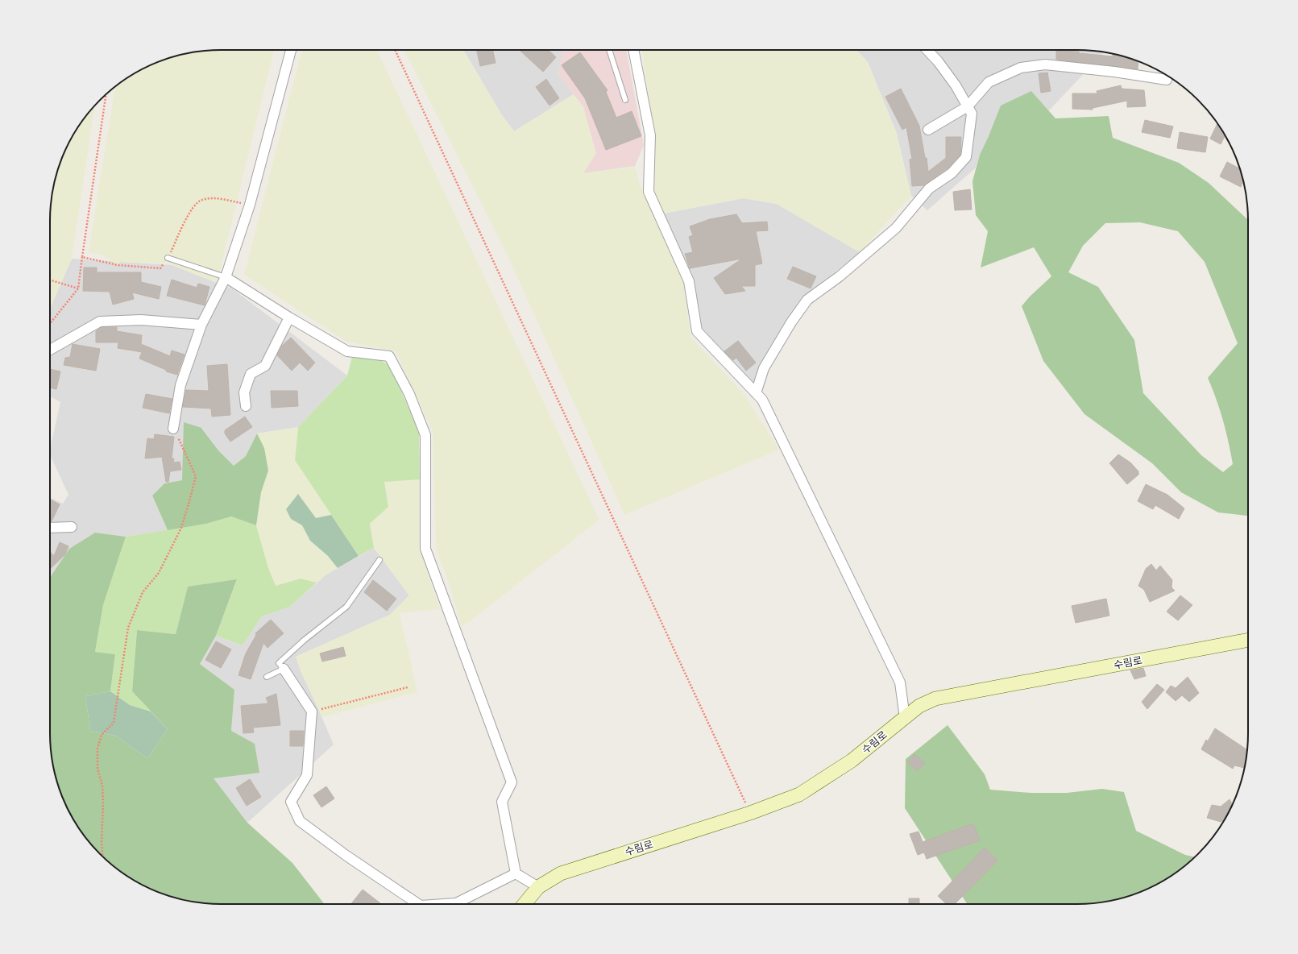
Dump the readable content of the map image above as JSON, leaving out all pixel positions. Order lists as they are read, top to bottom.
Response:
{
  "streets": {
    "main road": ["수림로"]
  }
}
